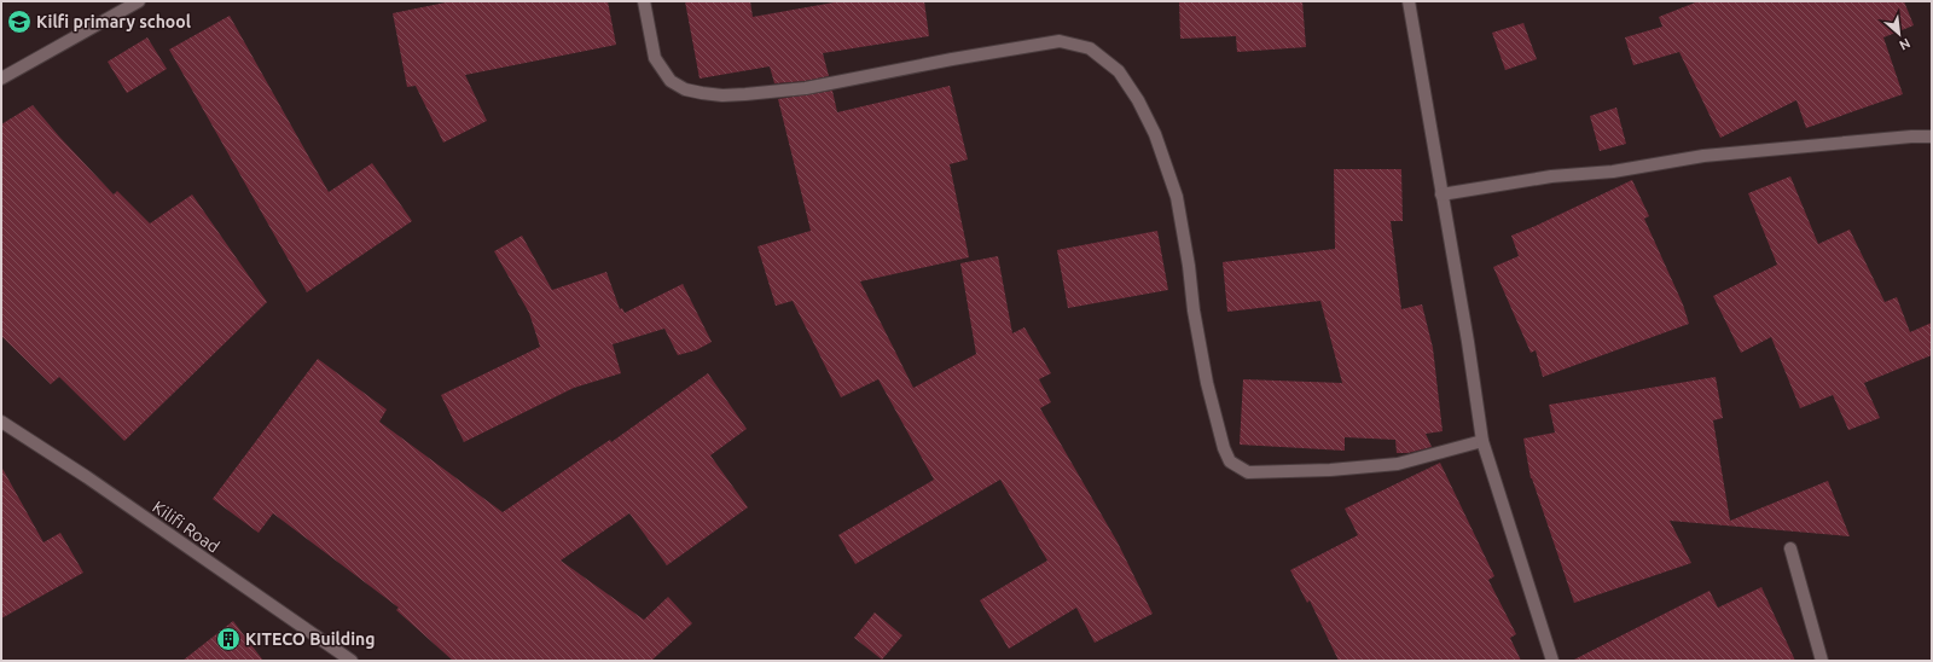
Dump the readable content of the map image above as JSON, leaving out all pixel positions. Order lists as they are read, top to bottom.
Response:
{
  "streets": {
    "street": ["Kilifi Road"]
  },
  "places": {
    "school or university": ["Kilfi primary school"],
    "building": ["KITECO Building"]
  },
  "north": "bottom right"
}
